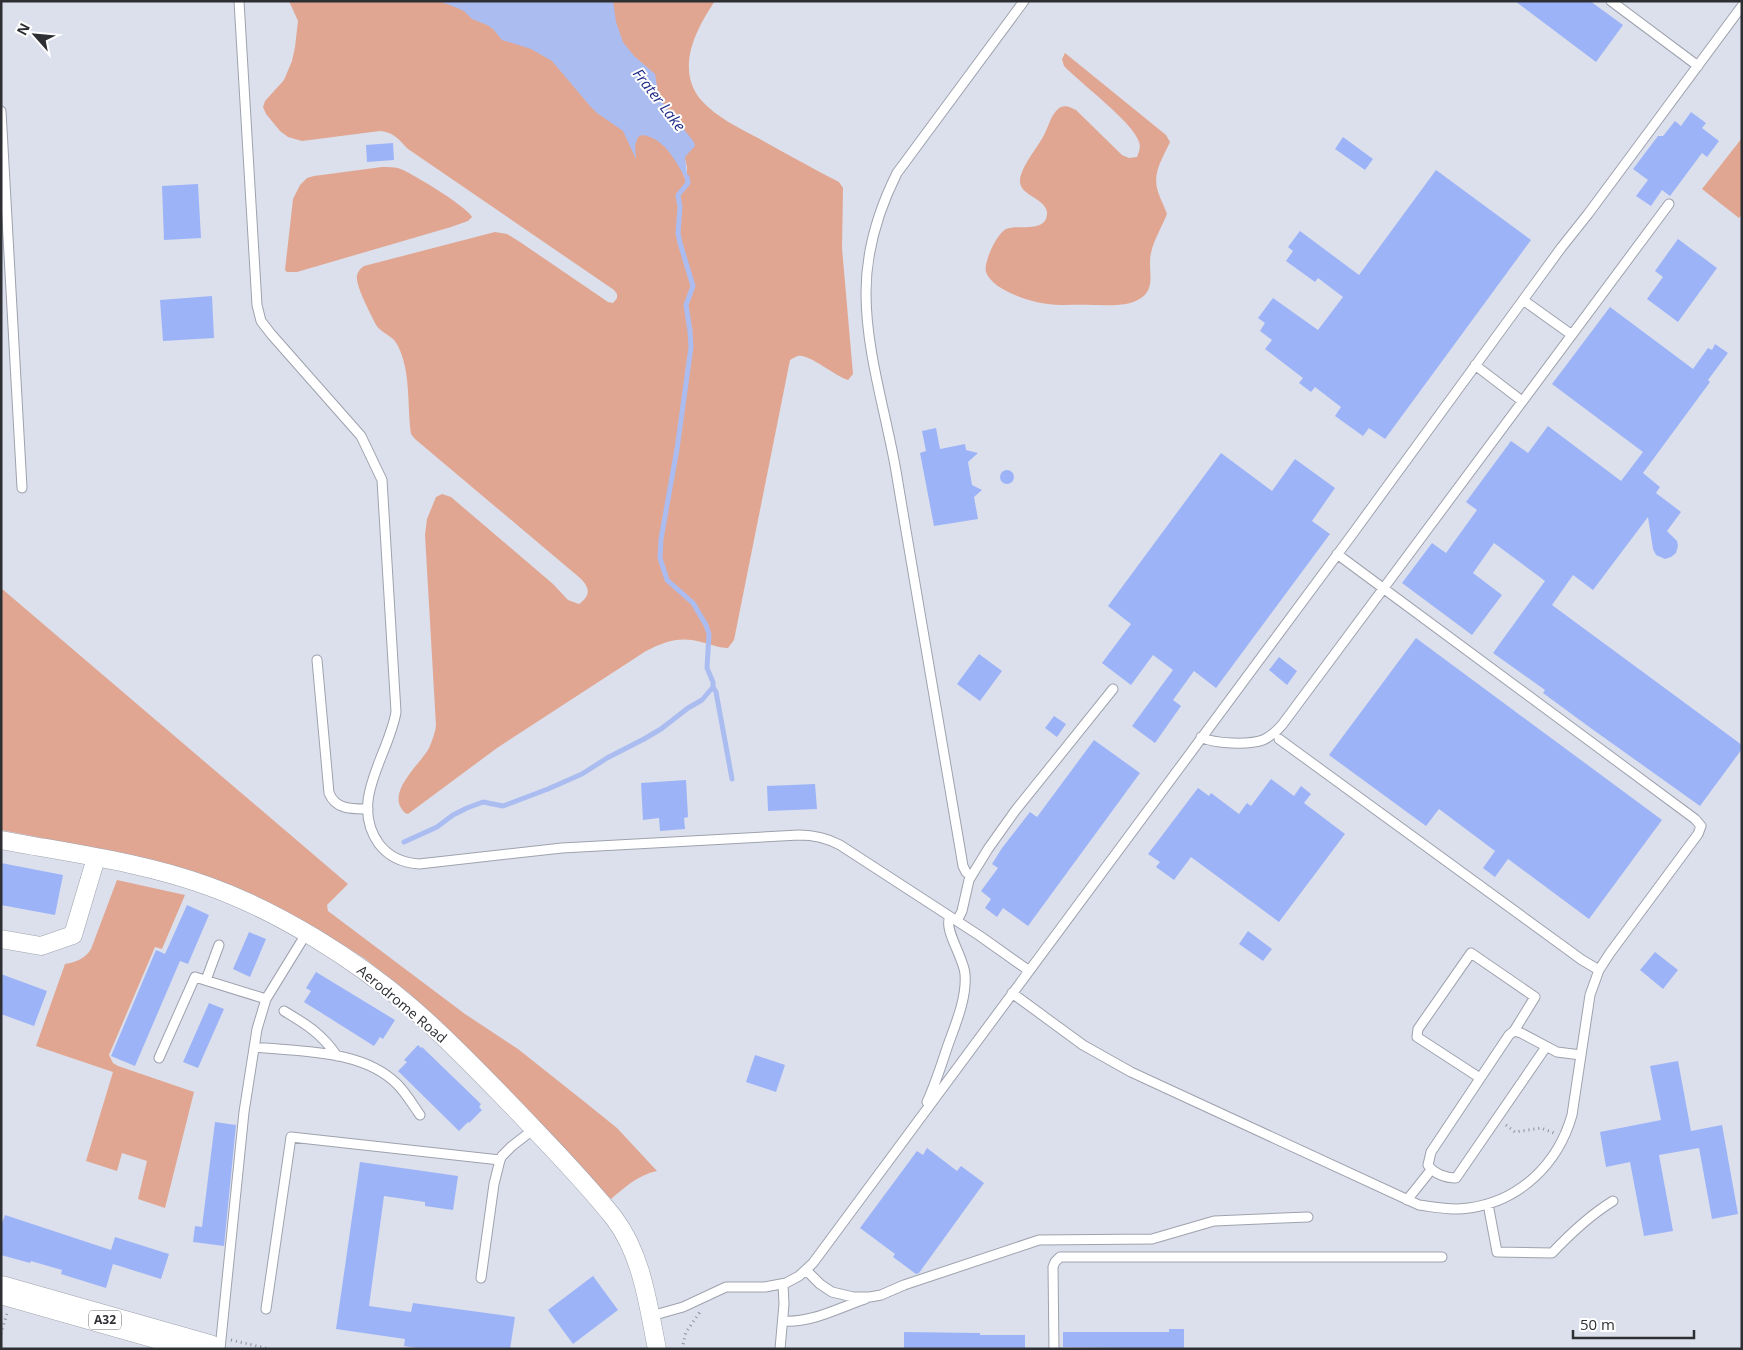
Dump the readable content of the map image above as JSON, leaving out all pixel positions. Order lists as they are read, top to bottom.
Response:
{
  "streets": {
    "main road": ["A32"],
    "street": ["Aerodrome Road"]
  },
  "water": ["Frater Lake"],
  "scale_bar": "50 m",
  "north": "top left"
}
